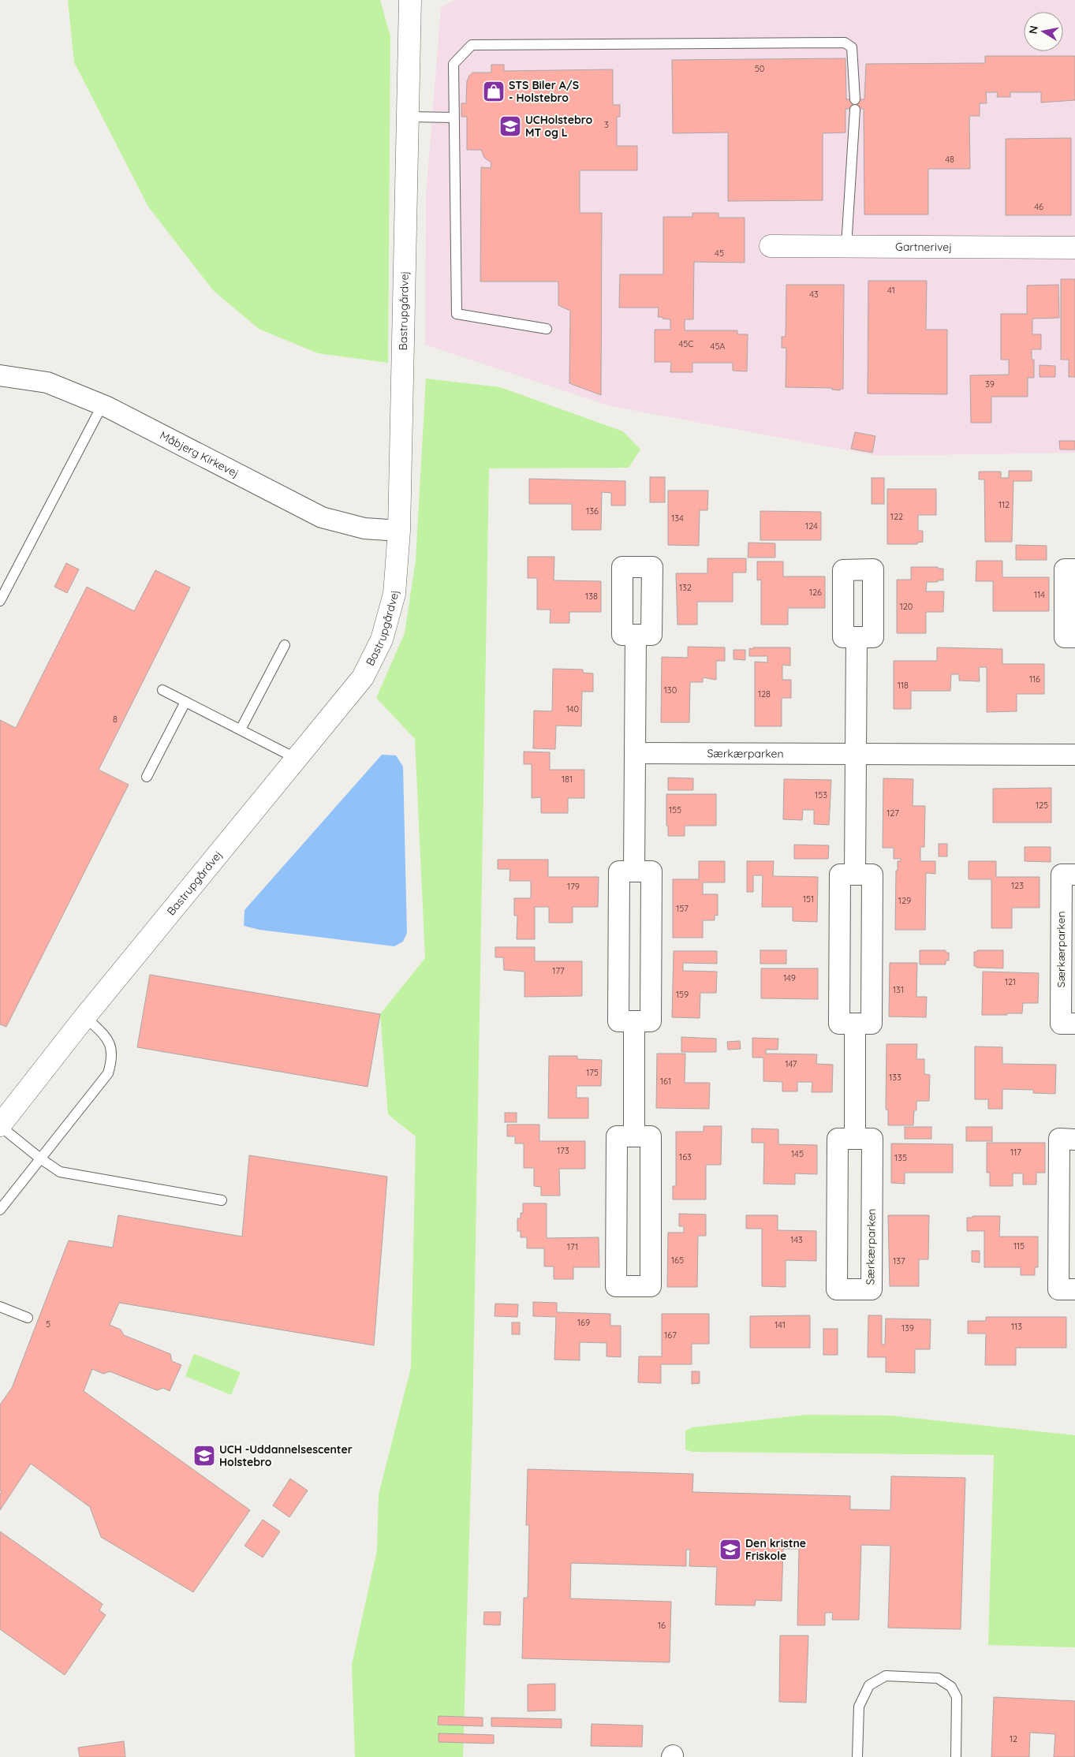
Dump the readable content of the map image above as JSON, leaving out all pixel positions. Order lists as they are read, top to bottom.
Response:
{
  "streets": {
    "street": [
      "Gartnerivej",
      "Bastrupgårdvej",
      "Måbjerg Kirkevej",
      "Særkærparken"
    ]
  },
  "crossings": [
    ["Bastrupgårdvej", "Måbjerg Kirkevej"]
  ],
  "places": {
    "shop": ["STS Biler A/S - Holstebro"],
    "school or university": ["UCHolstebro MT og L", "UCH -Uddannelsescenter Holstebro", "Den kristne Friskole"]
  },
  "house_numbers": [
    "50",
    "3",
    "48",
    "46",
    "45",
    "41",
    "43",
    "45C",
    "45A",
    "39",
    "112",
    "136",
    "122",
    "134",
    "124",
    "132",
    "126",
    "114",
    "138",
    "120",
    "116",
    "118",
    "130",
    "128",
    "140",
    "8",
    "181",
    "153",
    "125",
    "155",
    "127",
    "123",
    "179",
    "151",
    "129",
    "157",
    "177",
    "149",
    "121",
    "131",
    "159",
    "147",
    "175",
    "133",
    "161",
    "173",
    "117",
    "145",
    "163",
    "135",
    "143",
    "115",
    "171",
    "165",
    "137",
    "169",
    "5",
    "141",
    "113",
    "139",
    "167",
    "16",
    "12"
  ],
  "north": "left"
}
